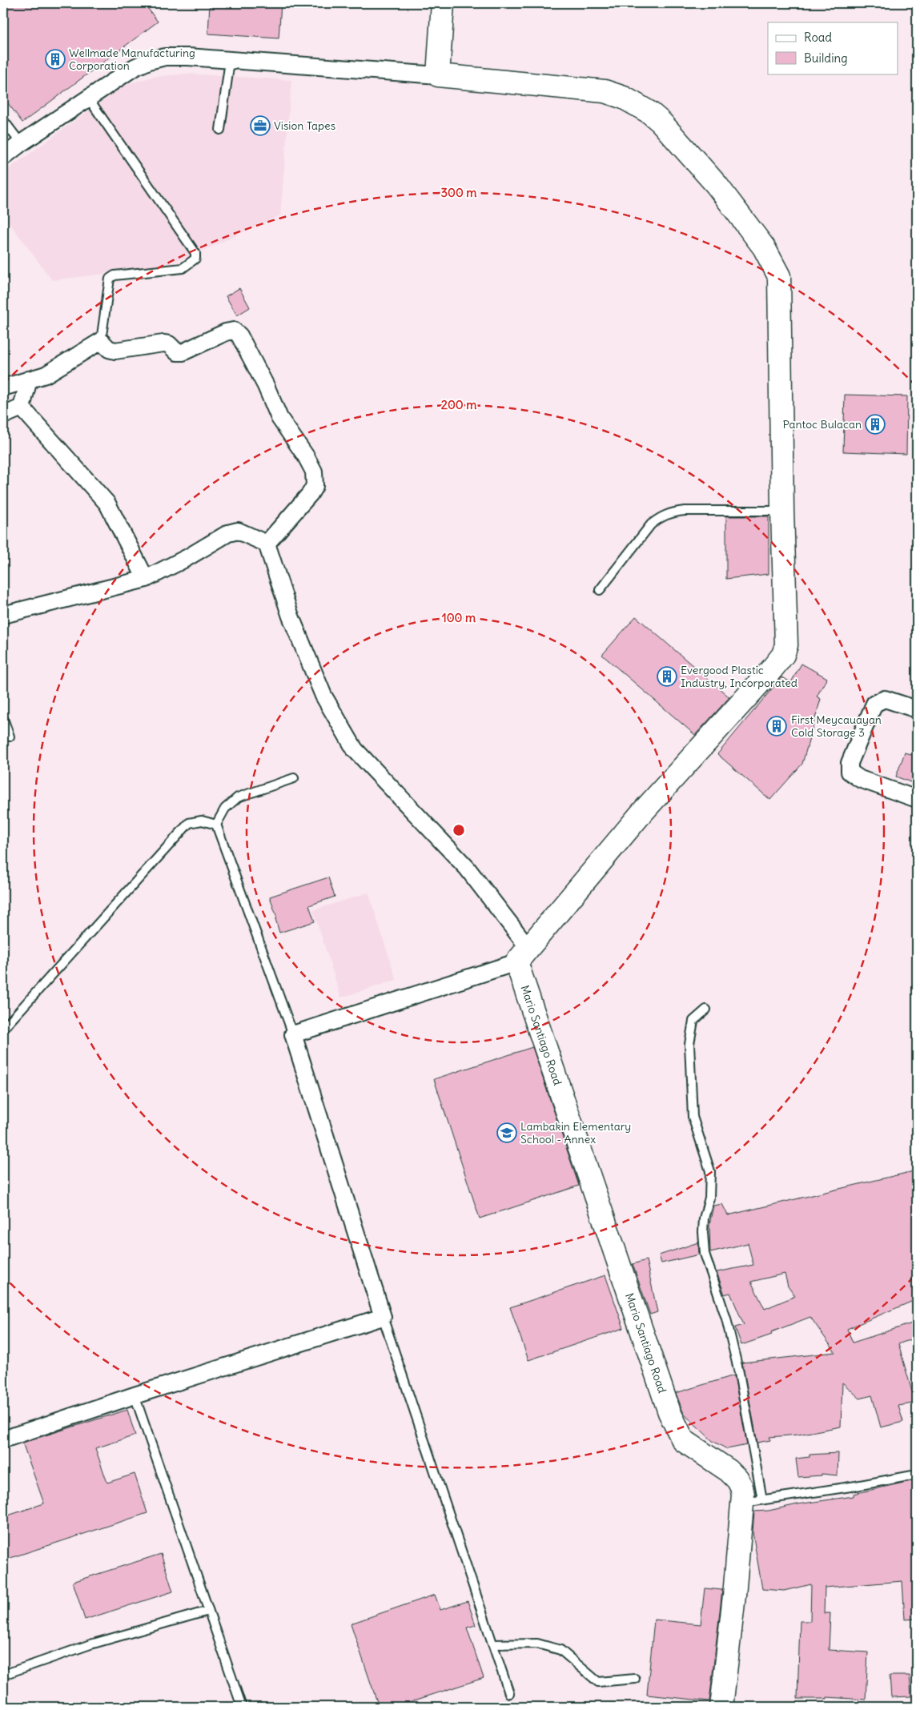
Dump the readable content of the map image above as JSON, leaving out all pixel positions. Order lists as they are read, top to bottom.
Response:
{
  "streets": {
    "street": ["Mario Santiago Road"]
  },
  "places": {
    "building": [
      "Wellmade Manufacturing Corporation",
      "Pantoc Bulacan",
      "Evergood Plastic Industry, Incorporated",
      "First Meycauayan Cold Storage 3"
    ],
    "office": ["Vision Tapes"],
    "school or university": ["Lambakin Elementary School - Annex"]
  },
  "legend": ["Road", "Building"],
  "rings": ["300 m", "200 m", "100 m"]
}
